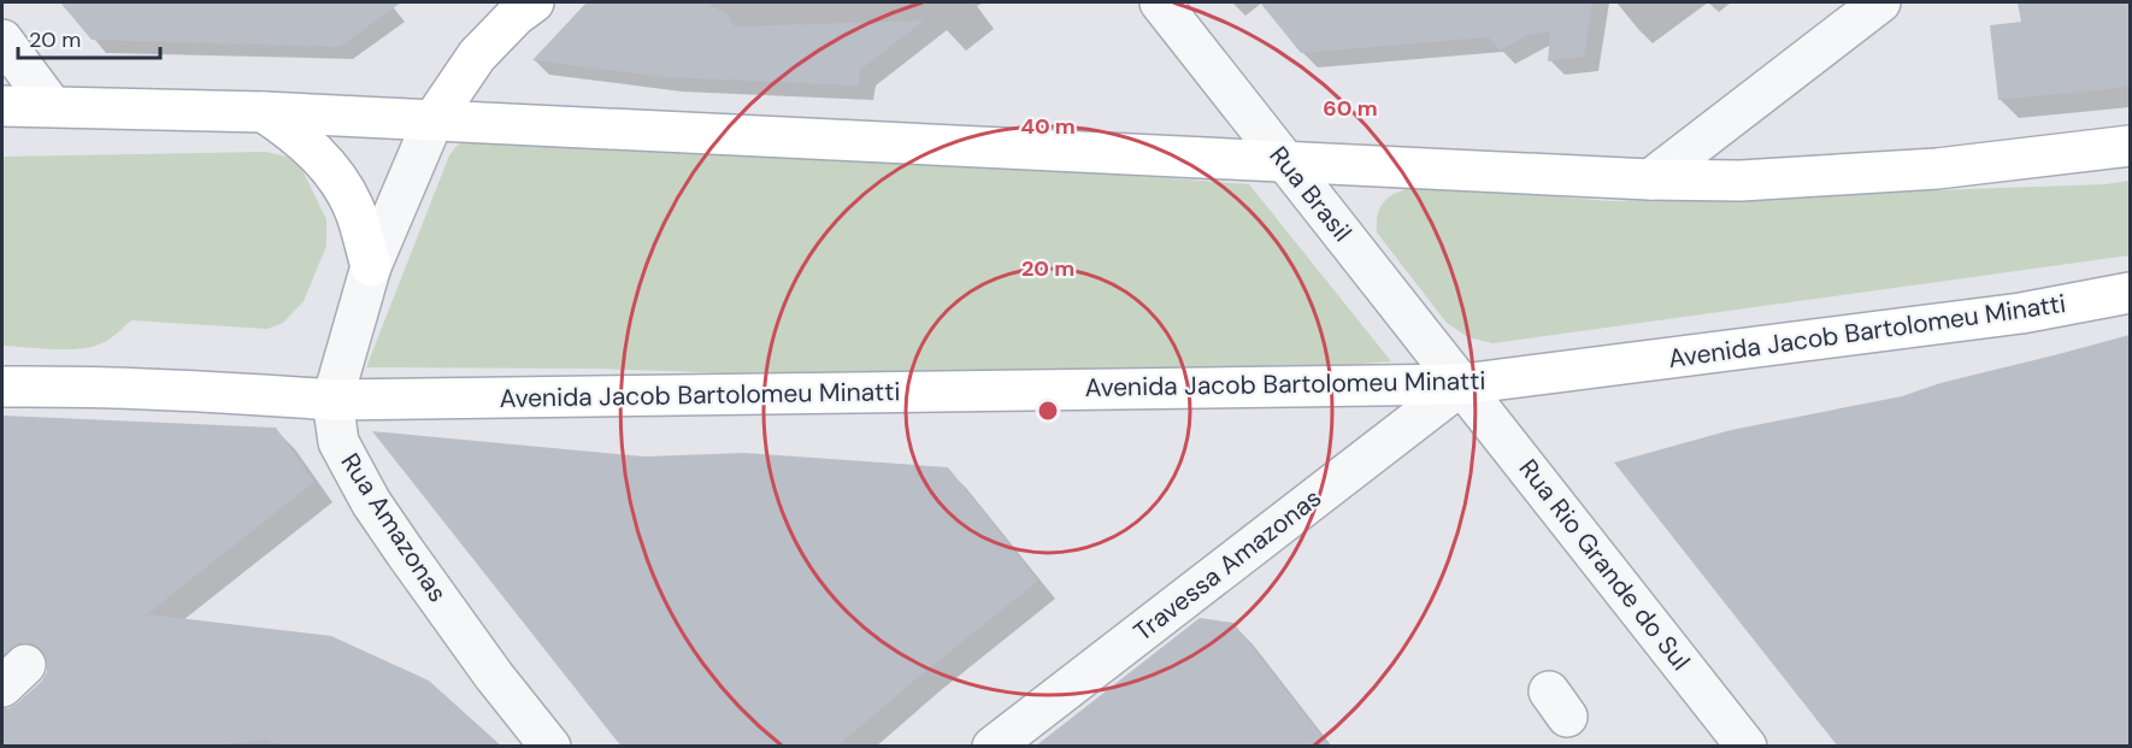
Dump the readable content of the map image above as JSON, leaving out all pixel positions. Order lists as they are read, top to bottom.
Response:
{
  "streets": {
    "main road": ["Avenida Jacob Bartolomeu Minatti"],
    "street": [
      "Rua Brasil",
      "Rua Amazonas",
      "Travessa Amazonas",
      "Rua Rio Grande do Sul"
    ]
  },
  "crossings": [
    ["Rua Brasil", "Avenida Jacob Bartolomeu Minatti"],
    ["Rua Brasil", "Travessa Amazonas"],
    ["Rua Brasil", "Rua Rio Grande do Sul"],
    ["Avenida Jacob Bartolomeu Minatti", "Rua Amazonas"],
    ["Avenida Jacob Bartolomeu Minatti", "Travessa Amazonas"],
    ["Avenida Jacob Bartolomeu Minatti", "Rua Rio Grande do Sul"],
    ["Travessa Amazonas", "Rua Rio Grande do Sul"]
  ],
  "scale_bar": "20 m",
  "rings": ["60 m", "40 m", "20 m"]
}
